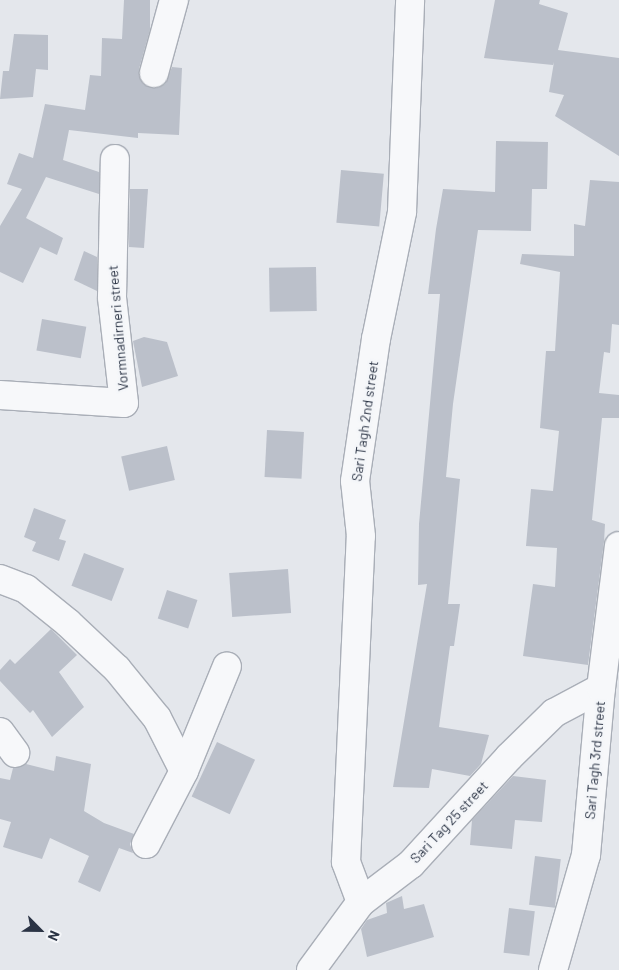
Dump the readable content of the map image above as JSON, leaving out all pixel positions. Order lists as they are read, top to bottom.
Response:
{
  "streets": {
    "street": [
      "Vormnadirneri street",
      "Sari Tagh 2nd street",
      "Sari Tagh 3rd street",
      "Sari Tag 25 street"
    ]
  },
  "crossings": [
    ["Sari Tagh 2nd street", "Sari Tag 25 street"],
    ["Sari Tagh 3rd street", "Sari Tag 25 street"]
  ],
  "north": "bottom right"
}
